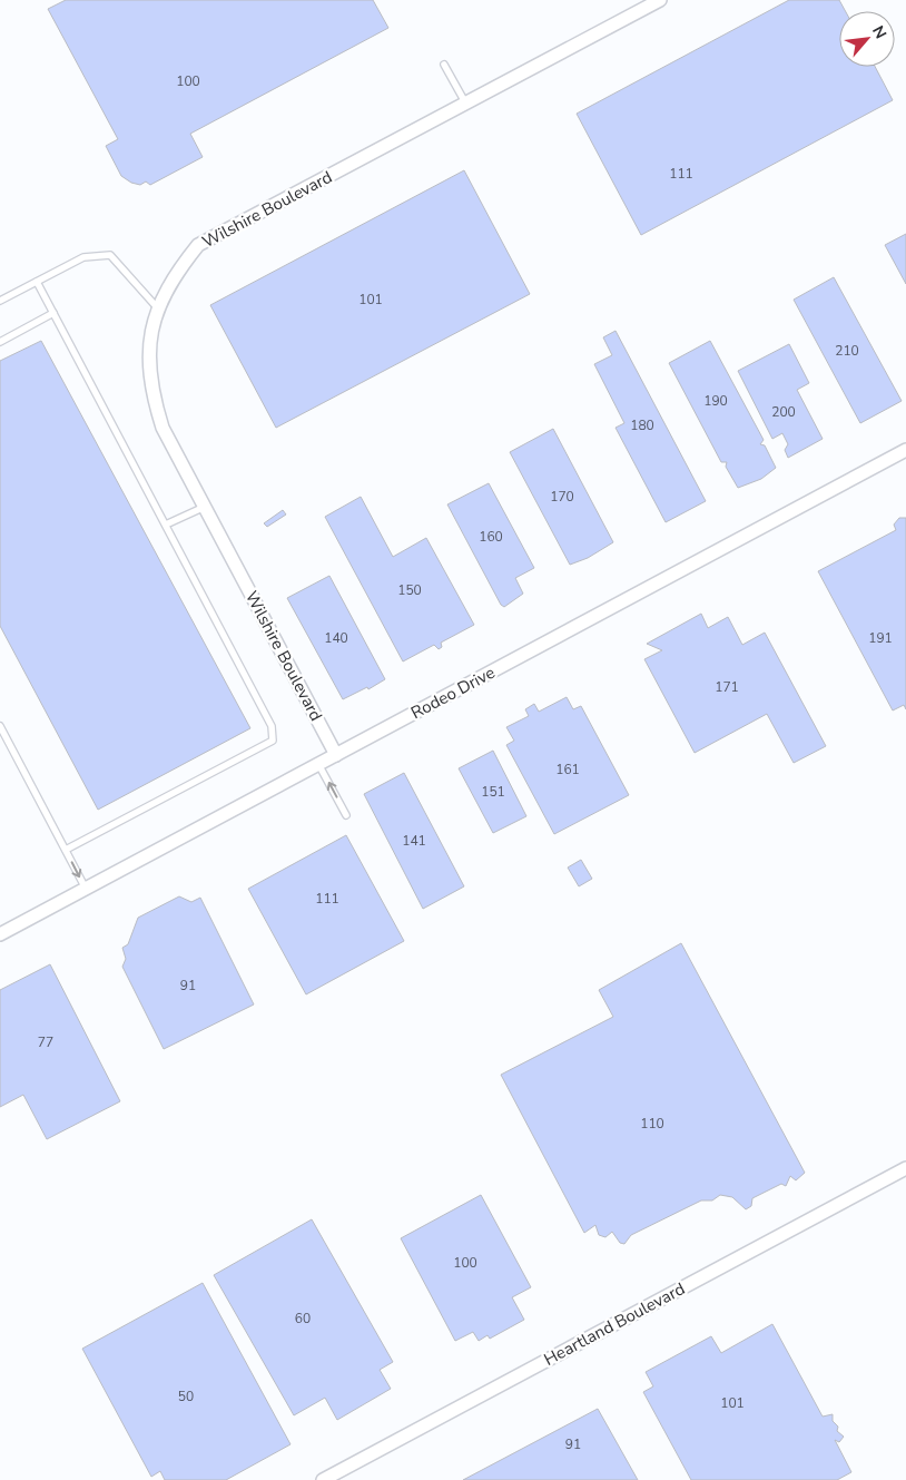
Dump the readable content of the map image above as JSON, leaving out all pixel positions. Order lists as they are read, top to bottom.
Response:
{
  "streets": {
    "street": ["Wilshire Boulevard", "Rodeo Drive", "Heartland Boulevard"]
  },
  "crossings": [
    ["Wilshire Boulevard", "Rodeo Drive"]
  ],
  "house_numbers": [
    "100",
    "111",
    "101",
    "210",
    "190",
    "200",
    "180",
    "170",
    "160",
    "150",
    "140",
    "191",
    "171",
    "161",
    "151",
    "141",
    "111",
    "91",
    "77",
    "110",
    "100",
    "60",
    "50",
    "101",
    "91"
  ],
  "north": "top right"
}
